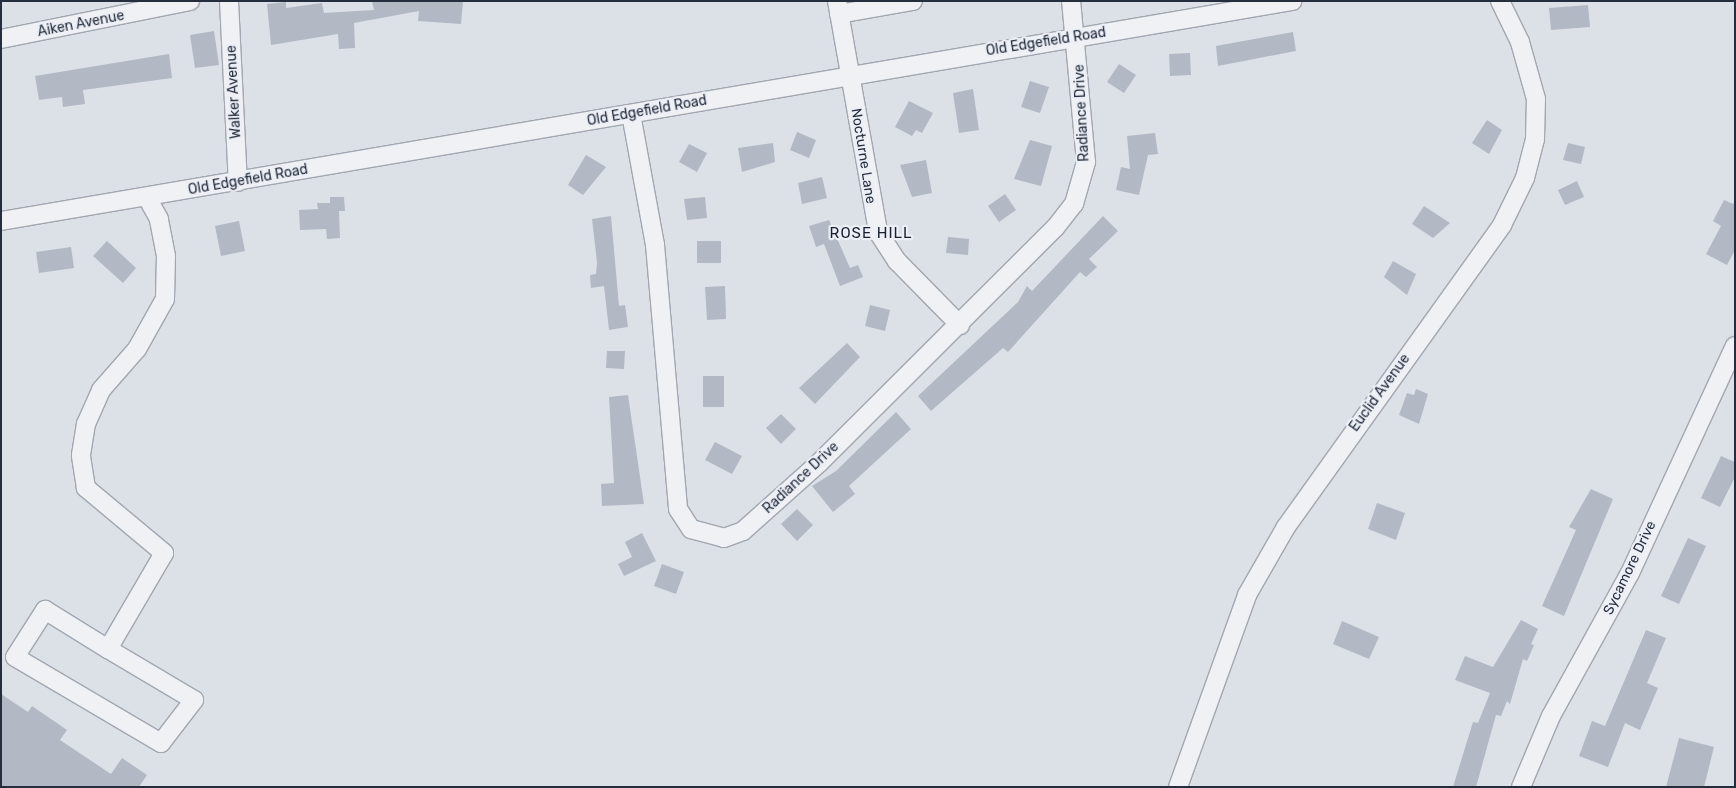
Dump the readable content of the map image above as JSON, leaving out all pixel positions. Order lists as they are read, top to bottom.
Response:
{
  "streets": {
    "street": [
      "Aiken Avenue",
      "Old Edgefield Road",
      "Walker Avenue",
      "Radiance Drive",
      "Nocturne Lane",
      "Euclid Avenue",
      "Sycamore Drive"
    ]
  },
  "crossings": [
    ["Old Edgefield Road", "Walker Avenue"],
    ["Old Edgefield Road", "Radiance Drive"],
    ["Old Edgefield Road", "Nocturne Lane"],
    ["Radiance Drive", "Nocturne Lane"]
  ],
  "districts": ["ROSE HILL"]
}
